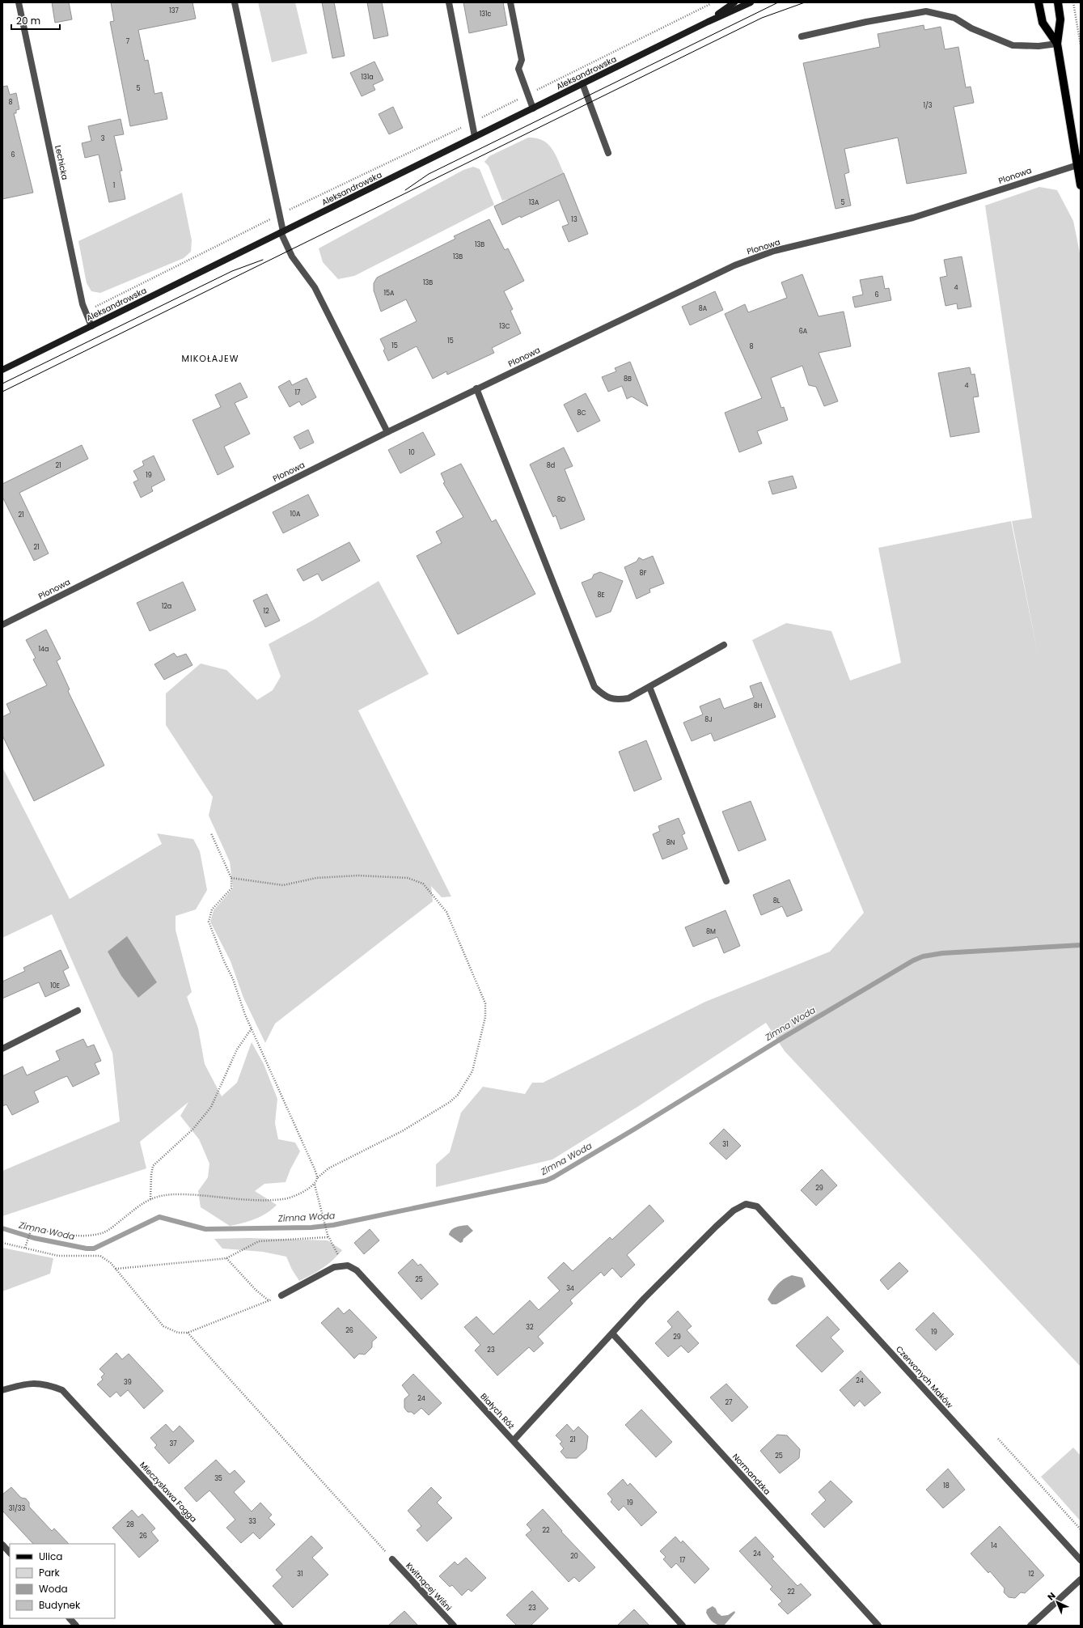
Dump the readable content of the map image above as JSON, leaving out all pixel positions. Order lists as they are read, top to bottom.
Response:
{
  "streets": {
    "main road": ["Aleksandrowska"],
    "street": [
      "Lechicka",
      "Plonowa",
      "Czerwonych Maków",
      "Białych Róż",
      "Normandzka",
      "Mieczysława Fogga",
      "Kwitnącej Wiśni"
    ]
  },
  "crossings": [
    ["Aleksandrowska", "Lechicka"],
    ["Czerwonych Maków", "Normandzka"]
  ],
  "districts": ["MIKOŁAJEW"],
  "water": ["Zimna Woda"],
  "house_numbers": [
    "137",
    "131c",
    "7",
    "131a",
    "5",
    "8",
    "1/3",
    "3",
    "6",
    "1",
    "13A",
    "5",
    "13",
    "13B",
    "13B",
    "13B",
    "4",
    "15A",
    "6",
    "8A",
    "13C",
    "6A",
    "15",
    "15",
    "8",
    "8B",
    "4",
    "17",
    "8C",
    "10",
    "21",
    "8d",
    "19",
    "8D",
    "10A",
    "21",
    "21",
    "8F",
    "8E",
    "12a",
    "12",
    "14a",
    "8H",
    "8J",
    "8N",
    "8L",
    "8M",
    "10E",
    "31",
    "29",
    "25",
    "34",
    "32",
    "26",
    "19",
    "29",
    "23",
    "24",
    "39",
    "24",
    "27",
    "21",
    "37",
    "25",
    "35",
    "18",
    "19",
    "31/33",
    "33",
    "28",
    "22",
    "26",
    "14",
    "24",
    "20",
    "17",
    "31",
    "12",
    "22",
    "23"
  ],
  "legend": [
    "Ulica",
    "Park",
    "Woda",
    "Budynek"
  ],
  "scale_bar": "20 m",
  "north": "top left"
}
